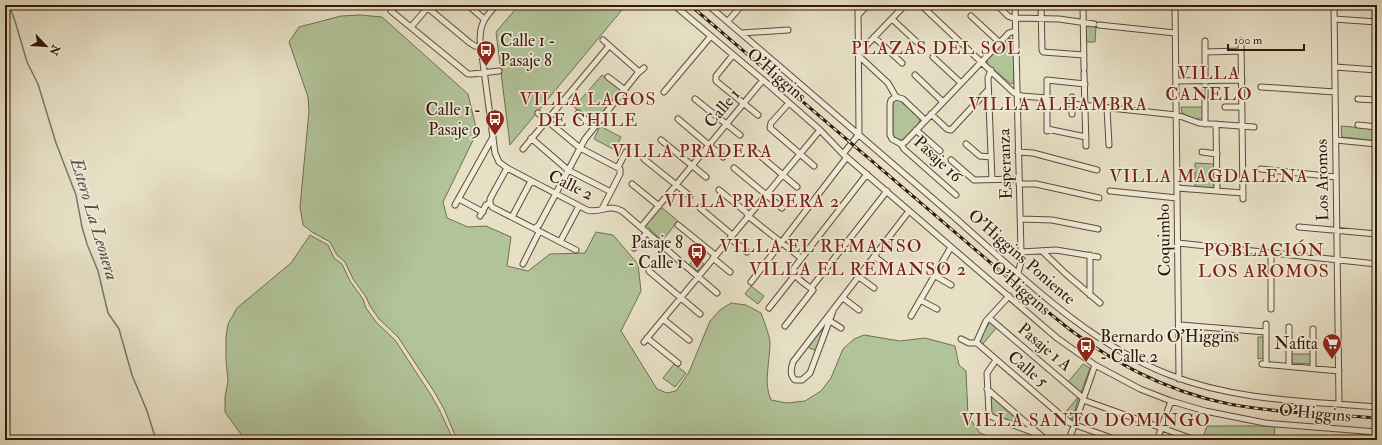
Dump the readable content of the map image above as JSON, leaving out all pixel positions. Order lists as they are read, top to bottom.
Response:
{
  "streets": {
    "street": [
      "O'Higgins",
      "Calle 1",
      "Pasaje 16",
      "Esperanza",
      "Los Aromos",
      "Calle 2",
      "Coquimbo",
      "O'Higgins Poniente",
      "Pasaje 1 A",
      "Calle 5"
    ]
  },
  "crossings": [
    ["O'Higgins", "Calle 1"],
    ["Calle 1", "Calle 2"],
    ["Esperanza", "O'Higgins Poniente"],
    ["Los Aromos", "O'Higgins Poniente"],
    ["Coquimbo", "O'Higgins Poniente"]
  ],
  "districts": [
    "PLAZAS DEL SOL",
    "VILLA CANELO",
    "VILLA LAGOS DE CHILE",
    "VILLA ALHAMBRA",
    "VILLA PRADERA",
    "VILLA MAGDALENA",
    "VILLA PRADERA 2",
    "VILLA EL REMANSO",
    "POBLACIÓN LOS AROMOS",
    "VILLA EL REMANSO 2",
    "VILLA SANTO DOMINGO"
  ],
  "water": ["Estero La Leonera"],
  "places": {
    "bus stop": [
      "Calle 1 - Pasaje 8",
      "Calle 1 - Pasaje 9",
      "Pasaje 8 - Calle 1",
      "Bernardo O'Higgins - Calle 2"
    ],
    "supermarket": ["Nafita"]
  },
  "scale_bar": "100 m",
  "north": "bottom right"
}
